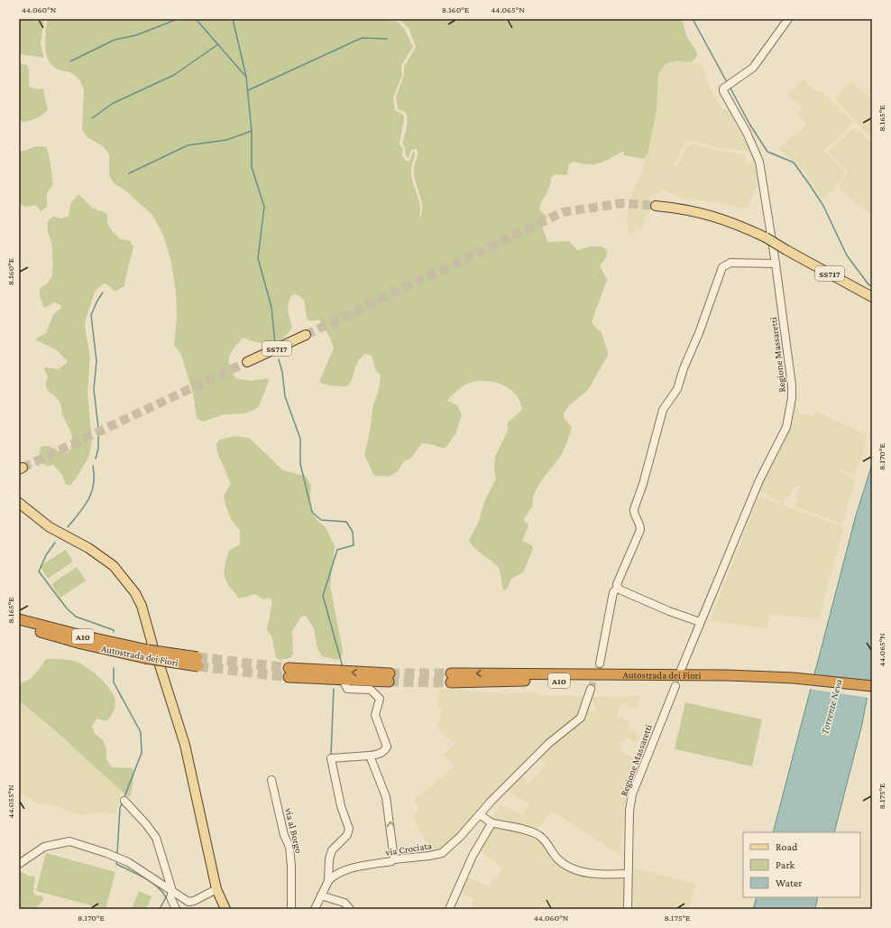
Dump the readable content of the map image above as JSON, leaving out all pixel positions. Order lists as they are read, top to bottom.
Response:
{
  "streets": {
    "highway": ["A10", "Autostrada dei Fiori"],
    "main road": ["SS717"],
    "street": ["Regione Massaretti", "via al Borgo", "via Crociata"]
  },
  "water": ["Torrente Neva"],
  "legend": ["Road", "Park", "Water"],
  "coordinates": [
    "44.060°N",
    "8.160°E",
    "44.065°N",
    "8.165°E",
    "8.170°E",
    "8.175°E",
    "44.055°N"
  ]
}
